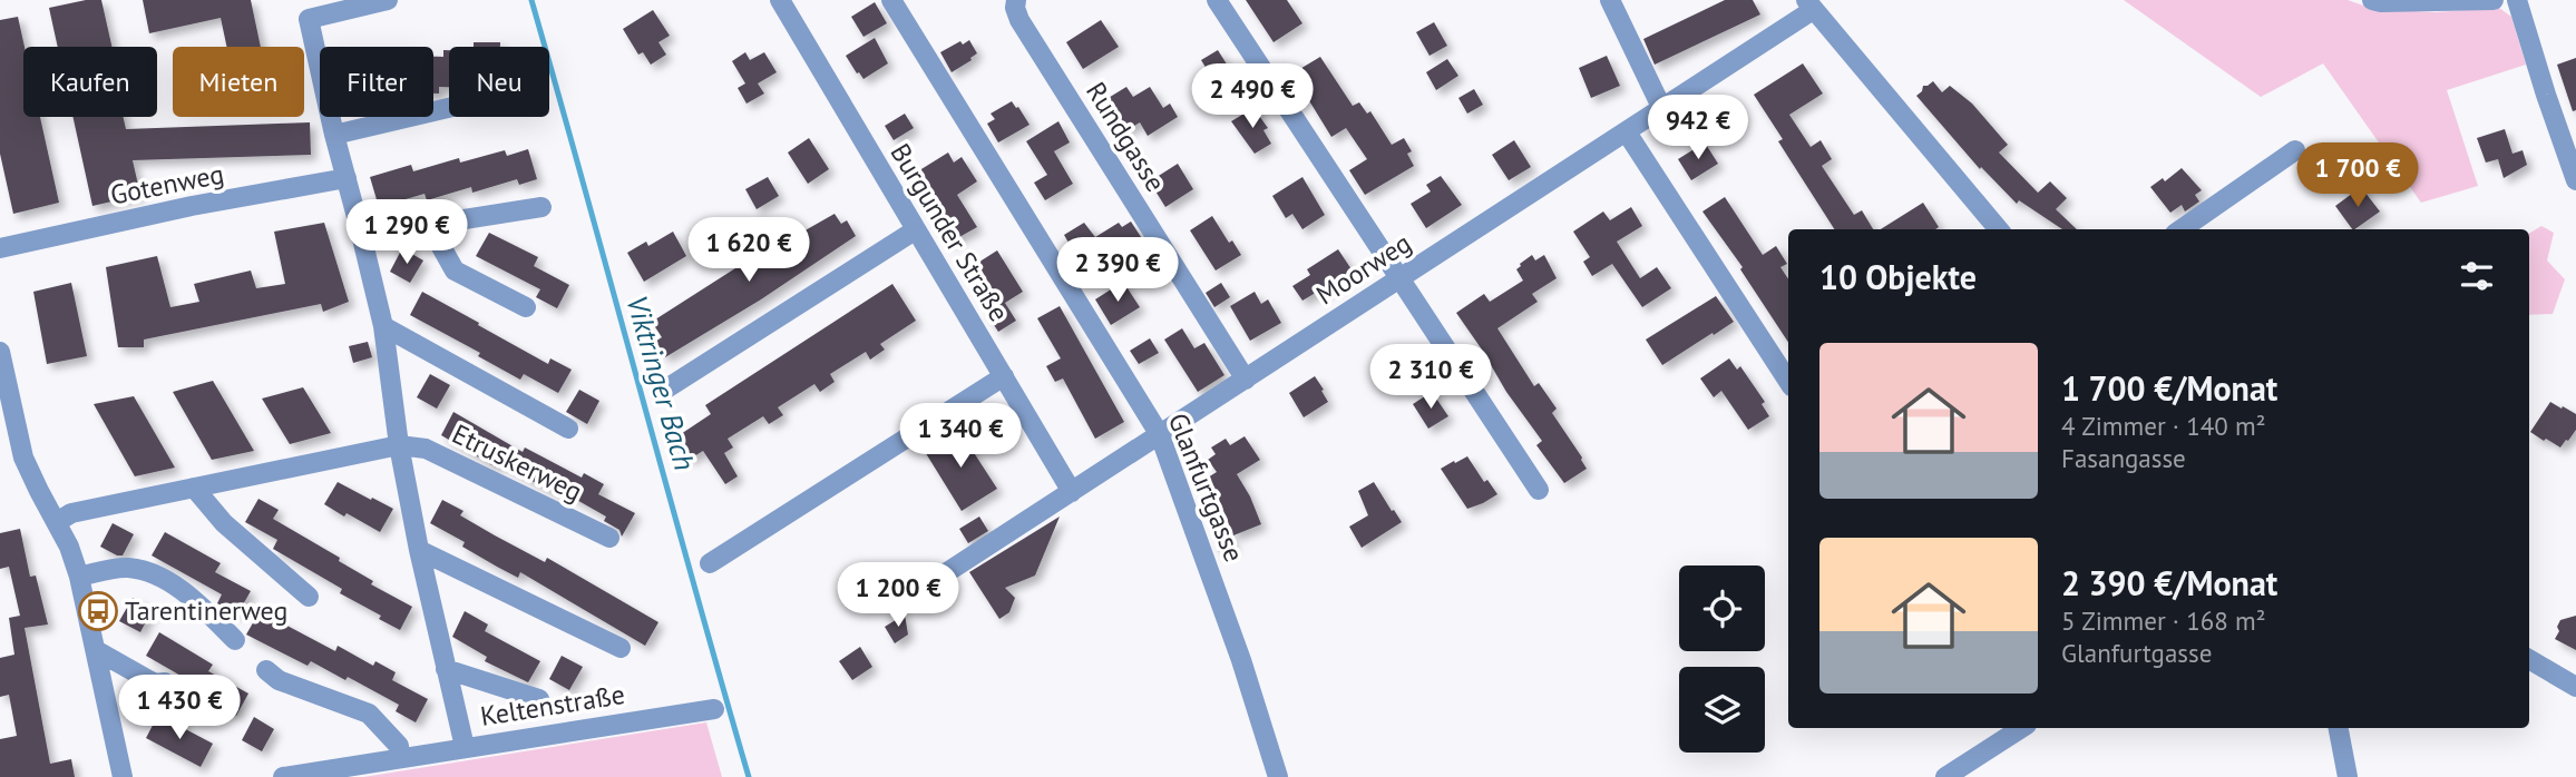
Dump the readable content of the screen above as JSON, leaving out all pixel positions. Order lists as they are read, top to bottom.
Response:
{
  "streets": {
    "street": [
      "Rundgasse",
      "Gotenweg",
      "Burgunder Straße",
      "Moorweg",
      "Etruskerweg",
      "Glanfurtgasse",
      "Keltenstraße"
    ]
  },
  "crossings": [
    ["Rundgasse", "Moorweg"],
    ["Burgunder Straße", "Moorweg"],
    ["Moorweg", "Glanfurtgasse"]
  ],
  "water": ["Viktringer Bach"],
  "places": {
    "bus stop": ["Tarentinerweg"]
  },
  "page": {
    "chip": [
      "Kaufen",
      "Mieten",
      "Filter",
      "Neu"
    ],
    "price": [
      "2 490 €",
      "942 €",
      "1 700 €",
      "1 290 €",
      "1 620 €",
      "2 390 €",
      "2 310 €",
      "1 340 €",
      "1 200 €",
      "1 430 €"
    ],
    "heading": "10 Objekte",
    "list": [
      {
        "name": "1 700 €/Monat",
        "note": "4 Zimmer · 140 m² · Fasangasse"
      },
      {
        "name": "2 390 €/Monat",
        "note": "5 Zimmer · 168 m² · Glanfurtgasse"
      }
    ]
  }
}
